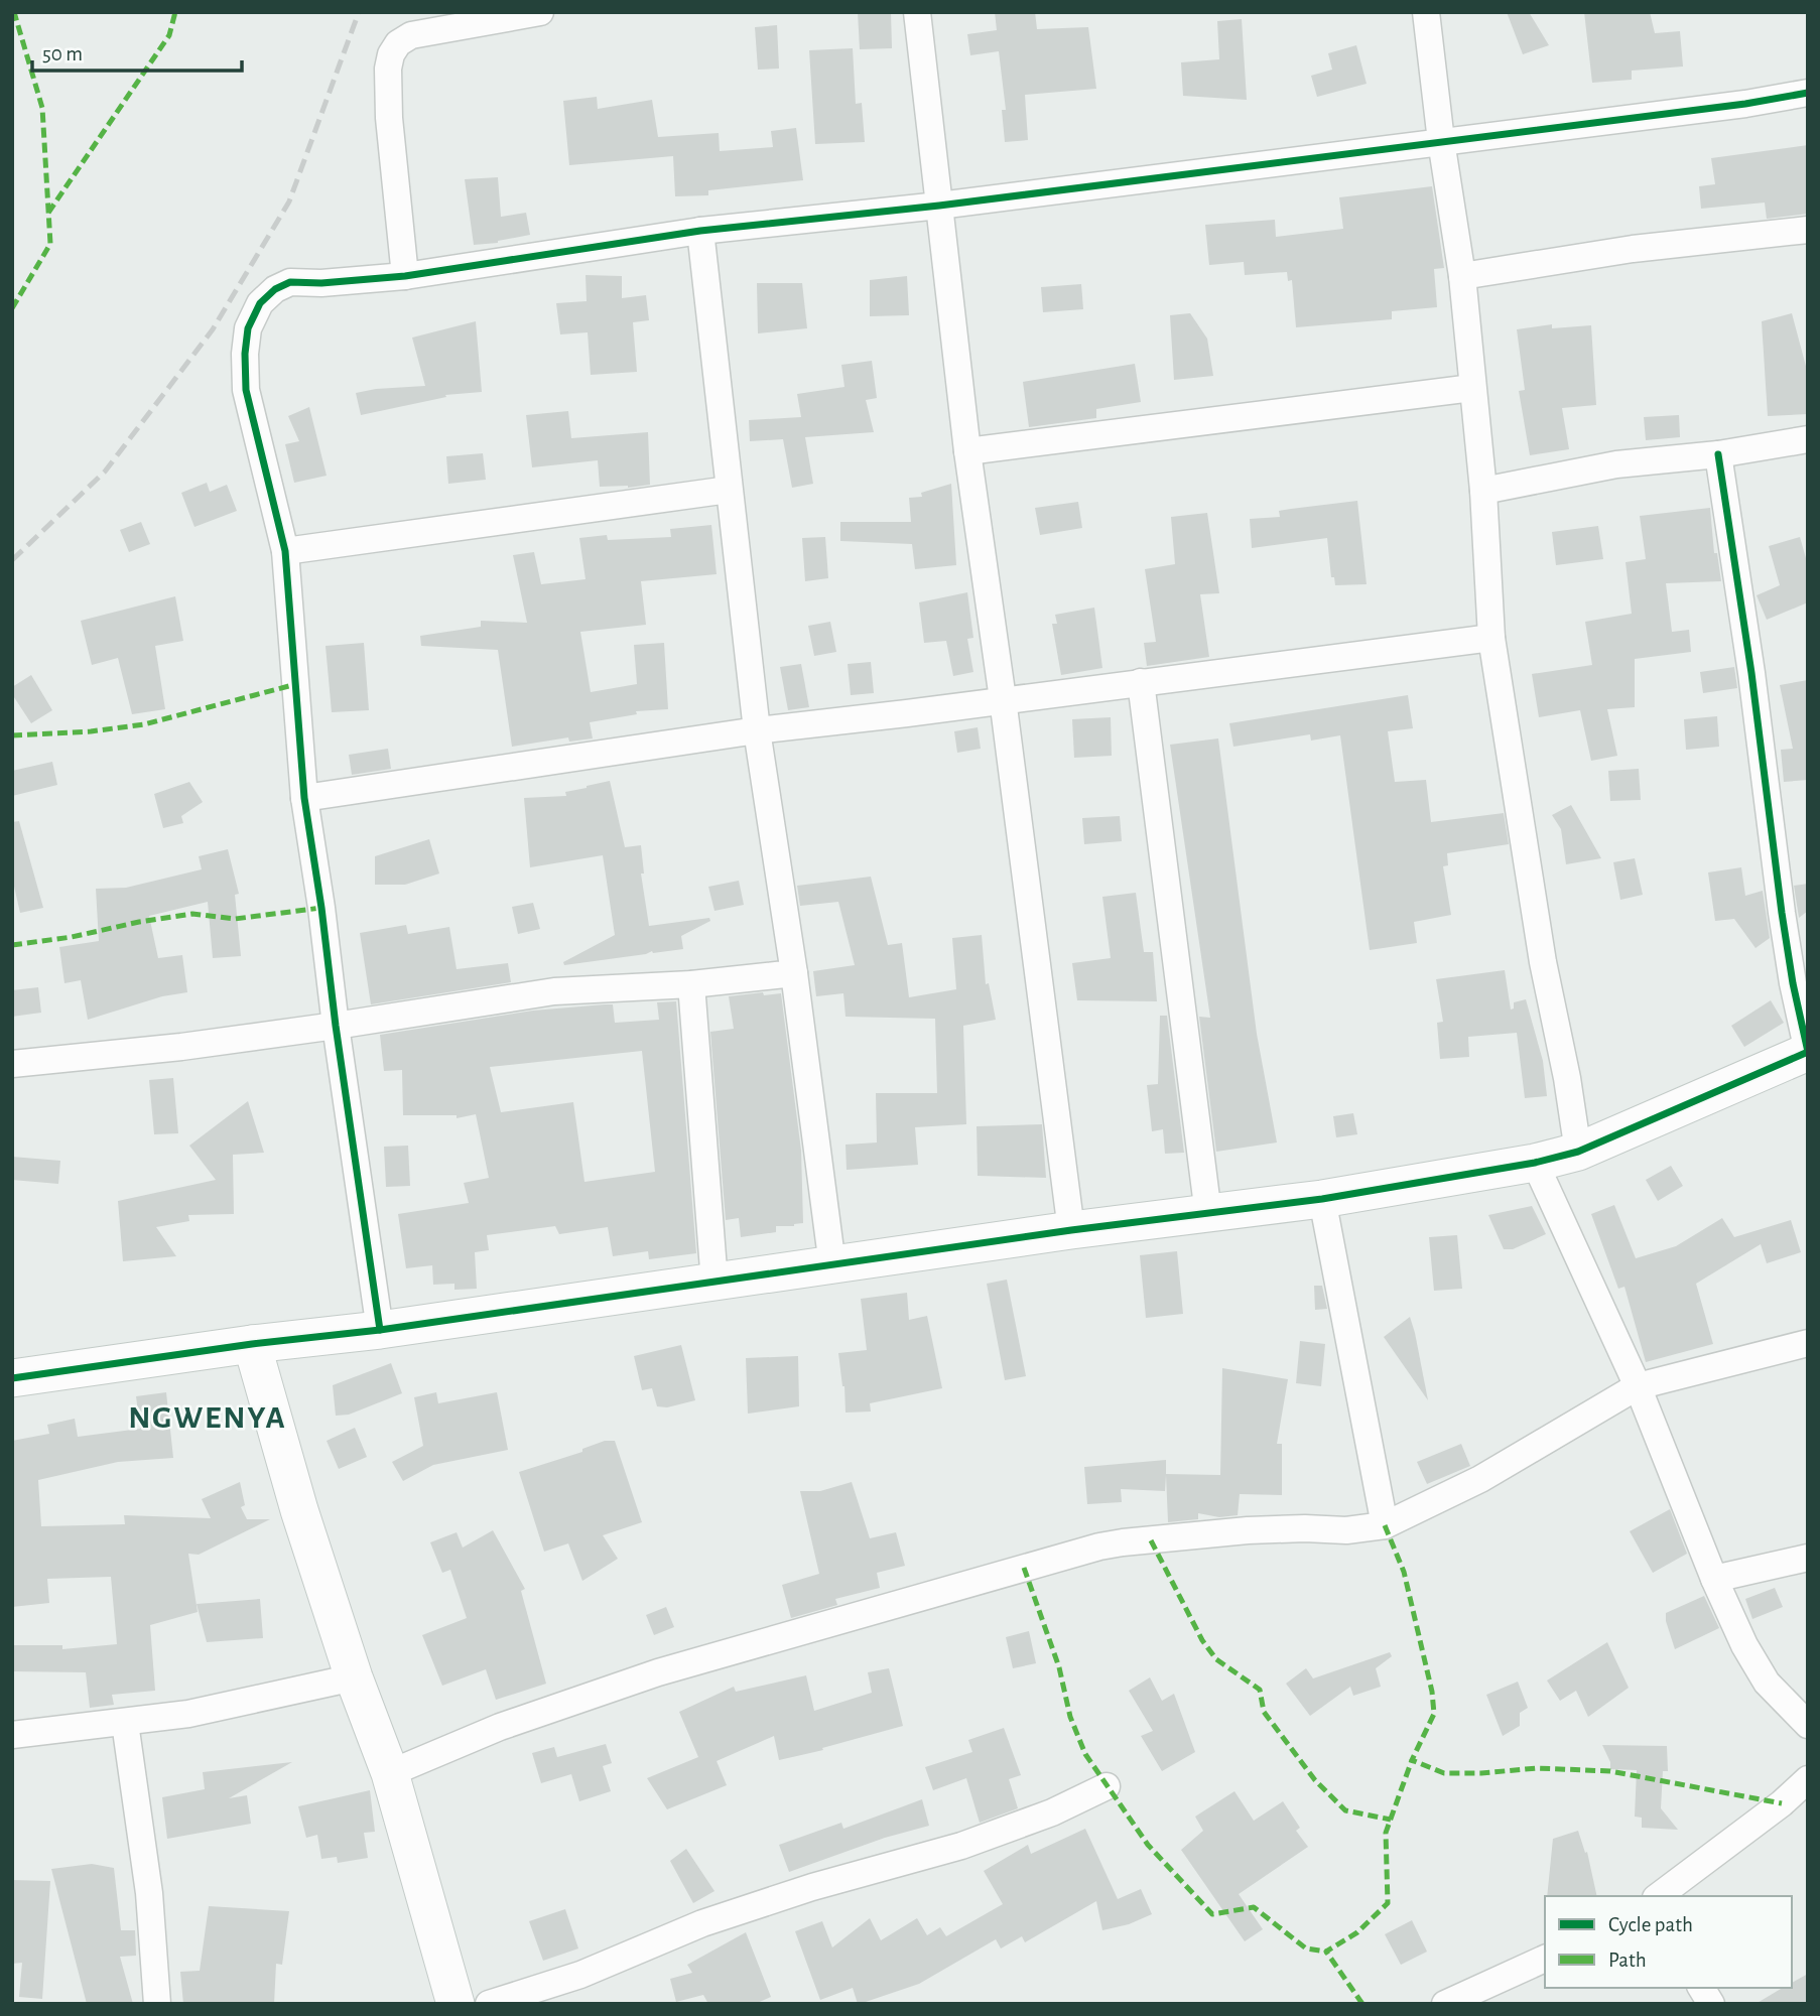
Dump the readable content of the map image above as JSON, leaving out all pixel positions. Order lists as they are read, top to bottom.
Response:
{
  "districts": ["NGWENYA"],
  "legend": ["Cycle path", "Path"],
  "scale_bar": "50 m"
}
